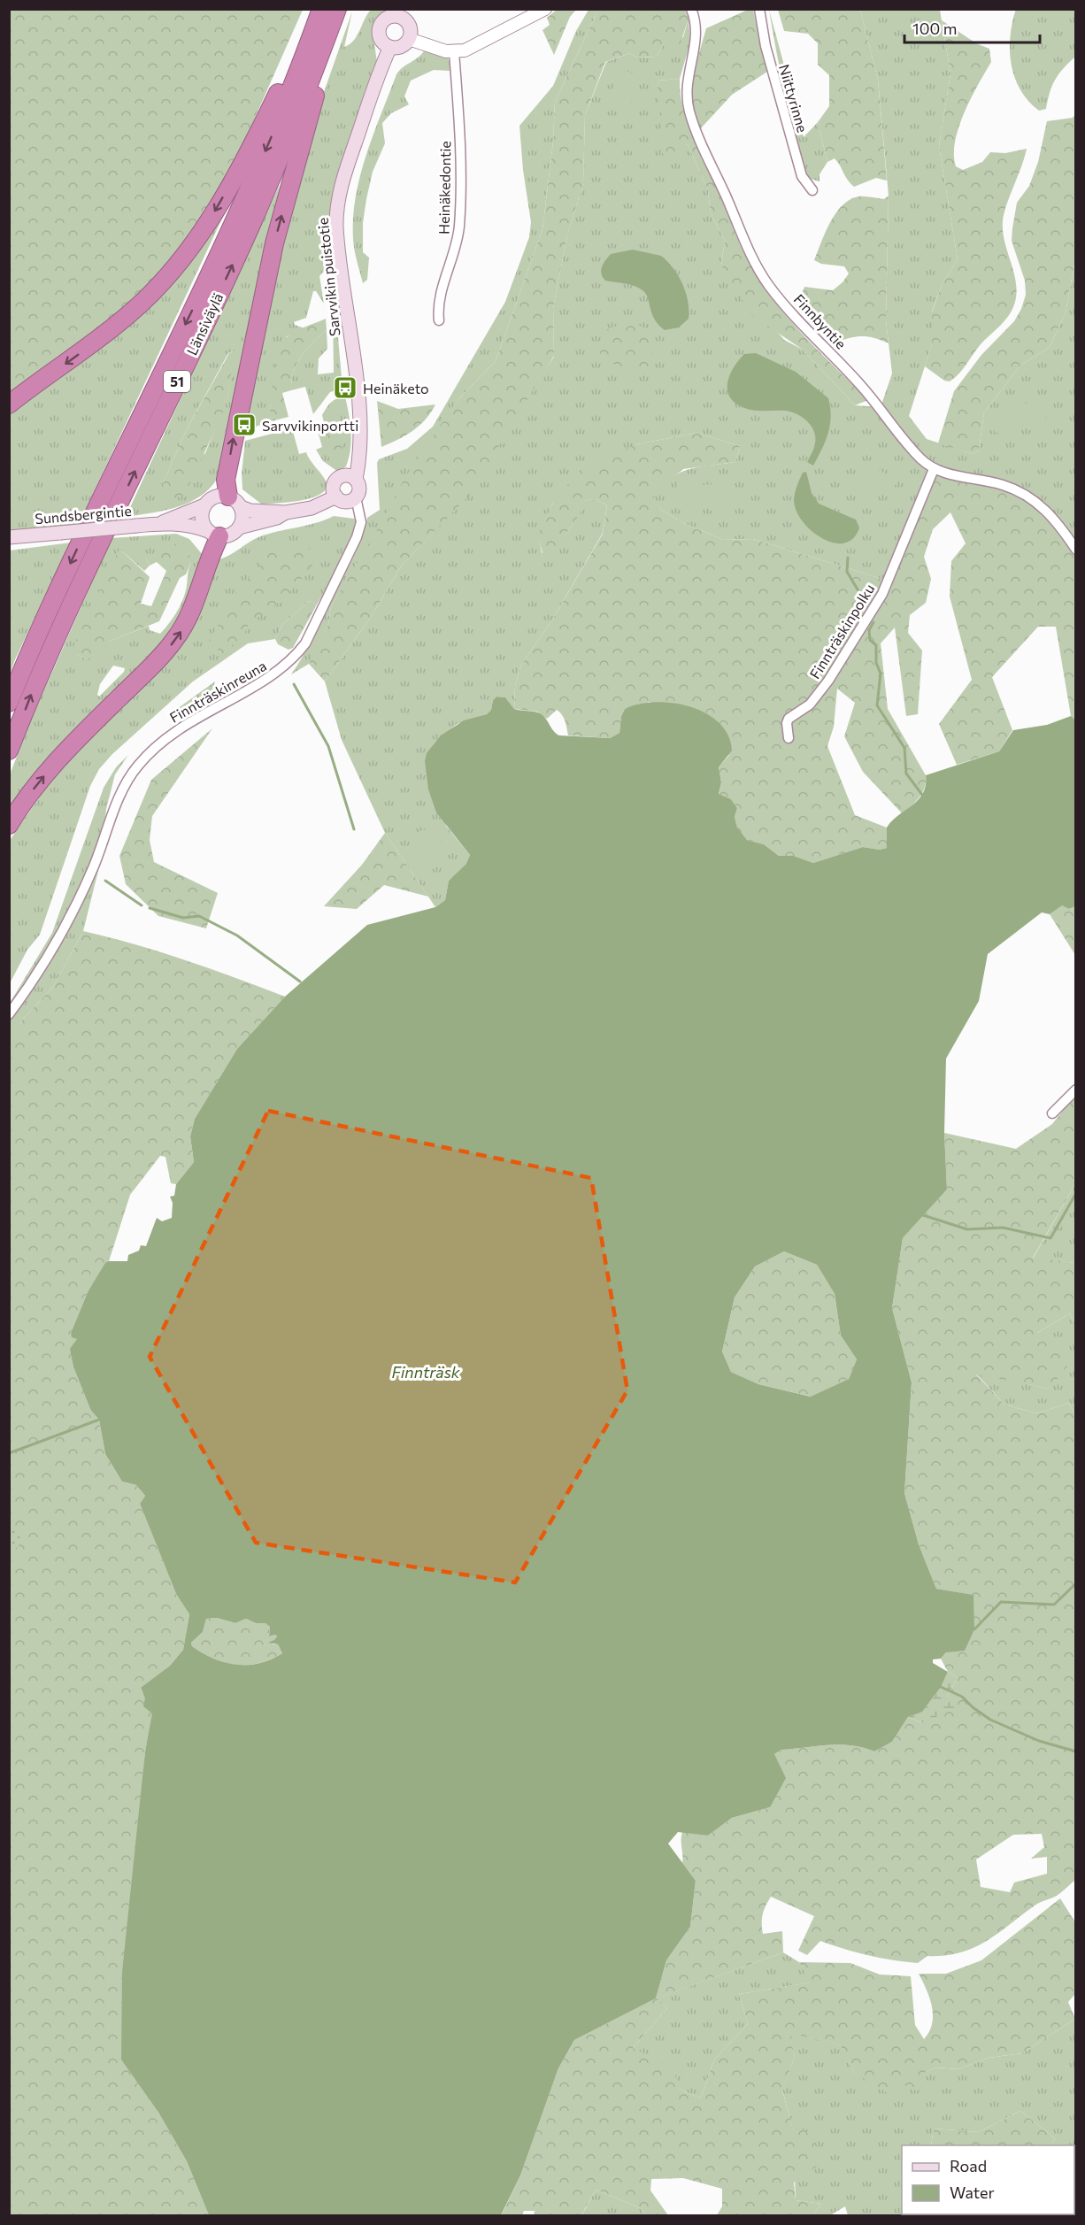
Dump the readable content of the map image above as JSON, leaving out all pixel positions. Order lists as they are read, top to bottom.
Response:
{
  "streets": {
    "highway": ["Länsiväylä", "51"],
    "main road": ["Sarvvikin puistotie", "Sundsbergintie"],
    "street": [
      "Niittyrinne",
      "Heinäkedontie",
      "Finnbyntie",
      "Finnträskinpolku",
      "Finnträskinreuna"
    ]
  },
  "crossings": [
    ["Sarvvikin puistotie", "Finnträskinreuna"],
    ["Finnbyntie", "Finnträskinpolku"]
  ],
  "water": ["Finnträsk"],
  "places": {
    "bus stop": ["Heinäketo", "Sarvvikinportti"]
  },
  "legend": ["Road", "Water"],
  "scale_bar": "100 m"
}
